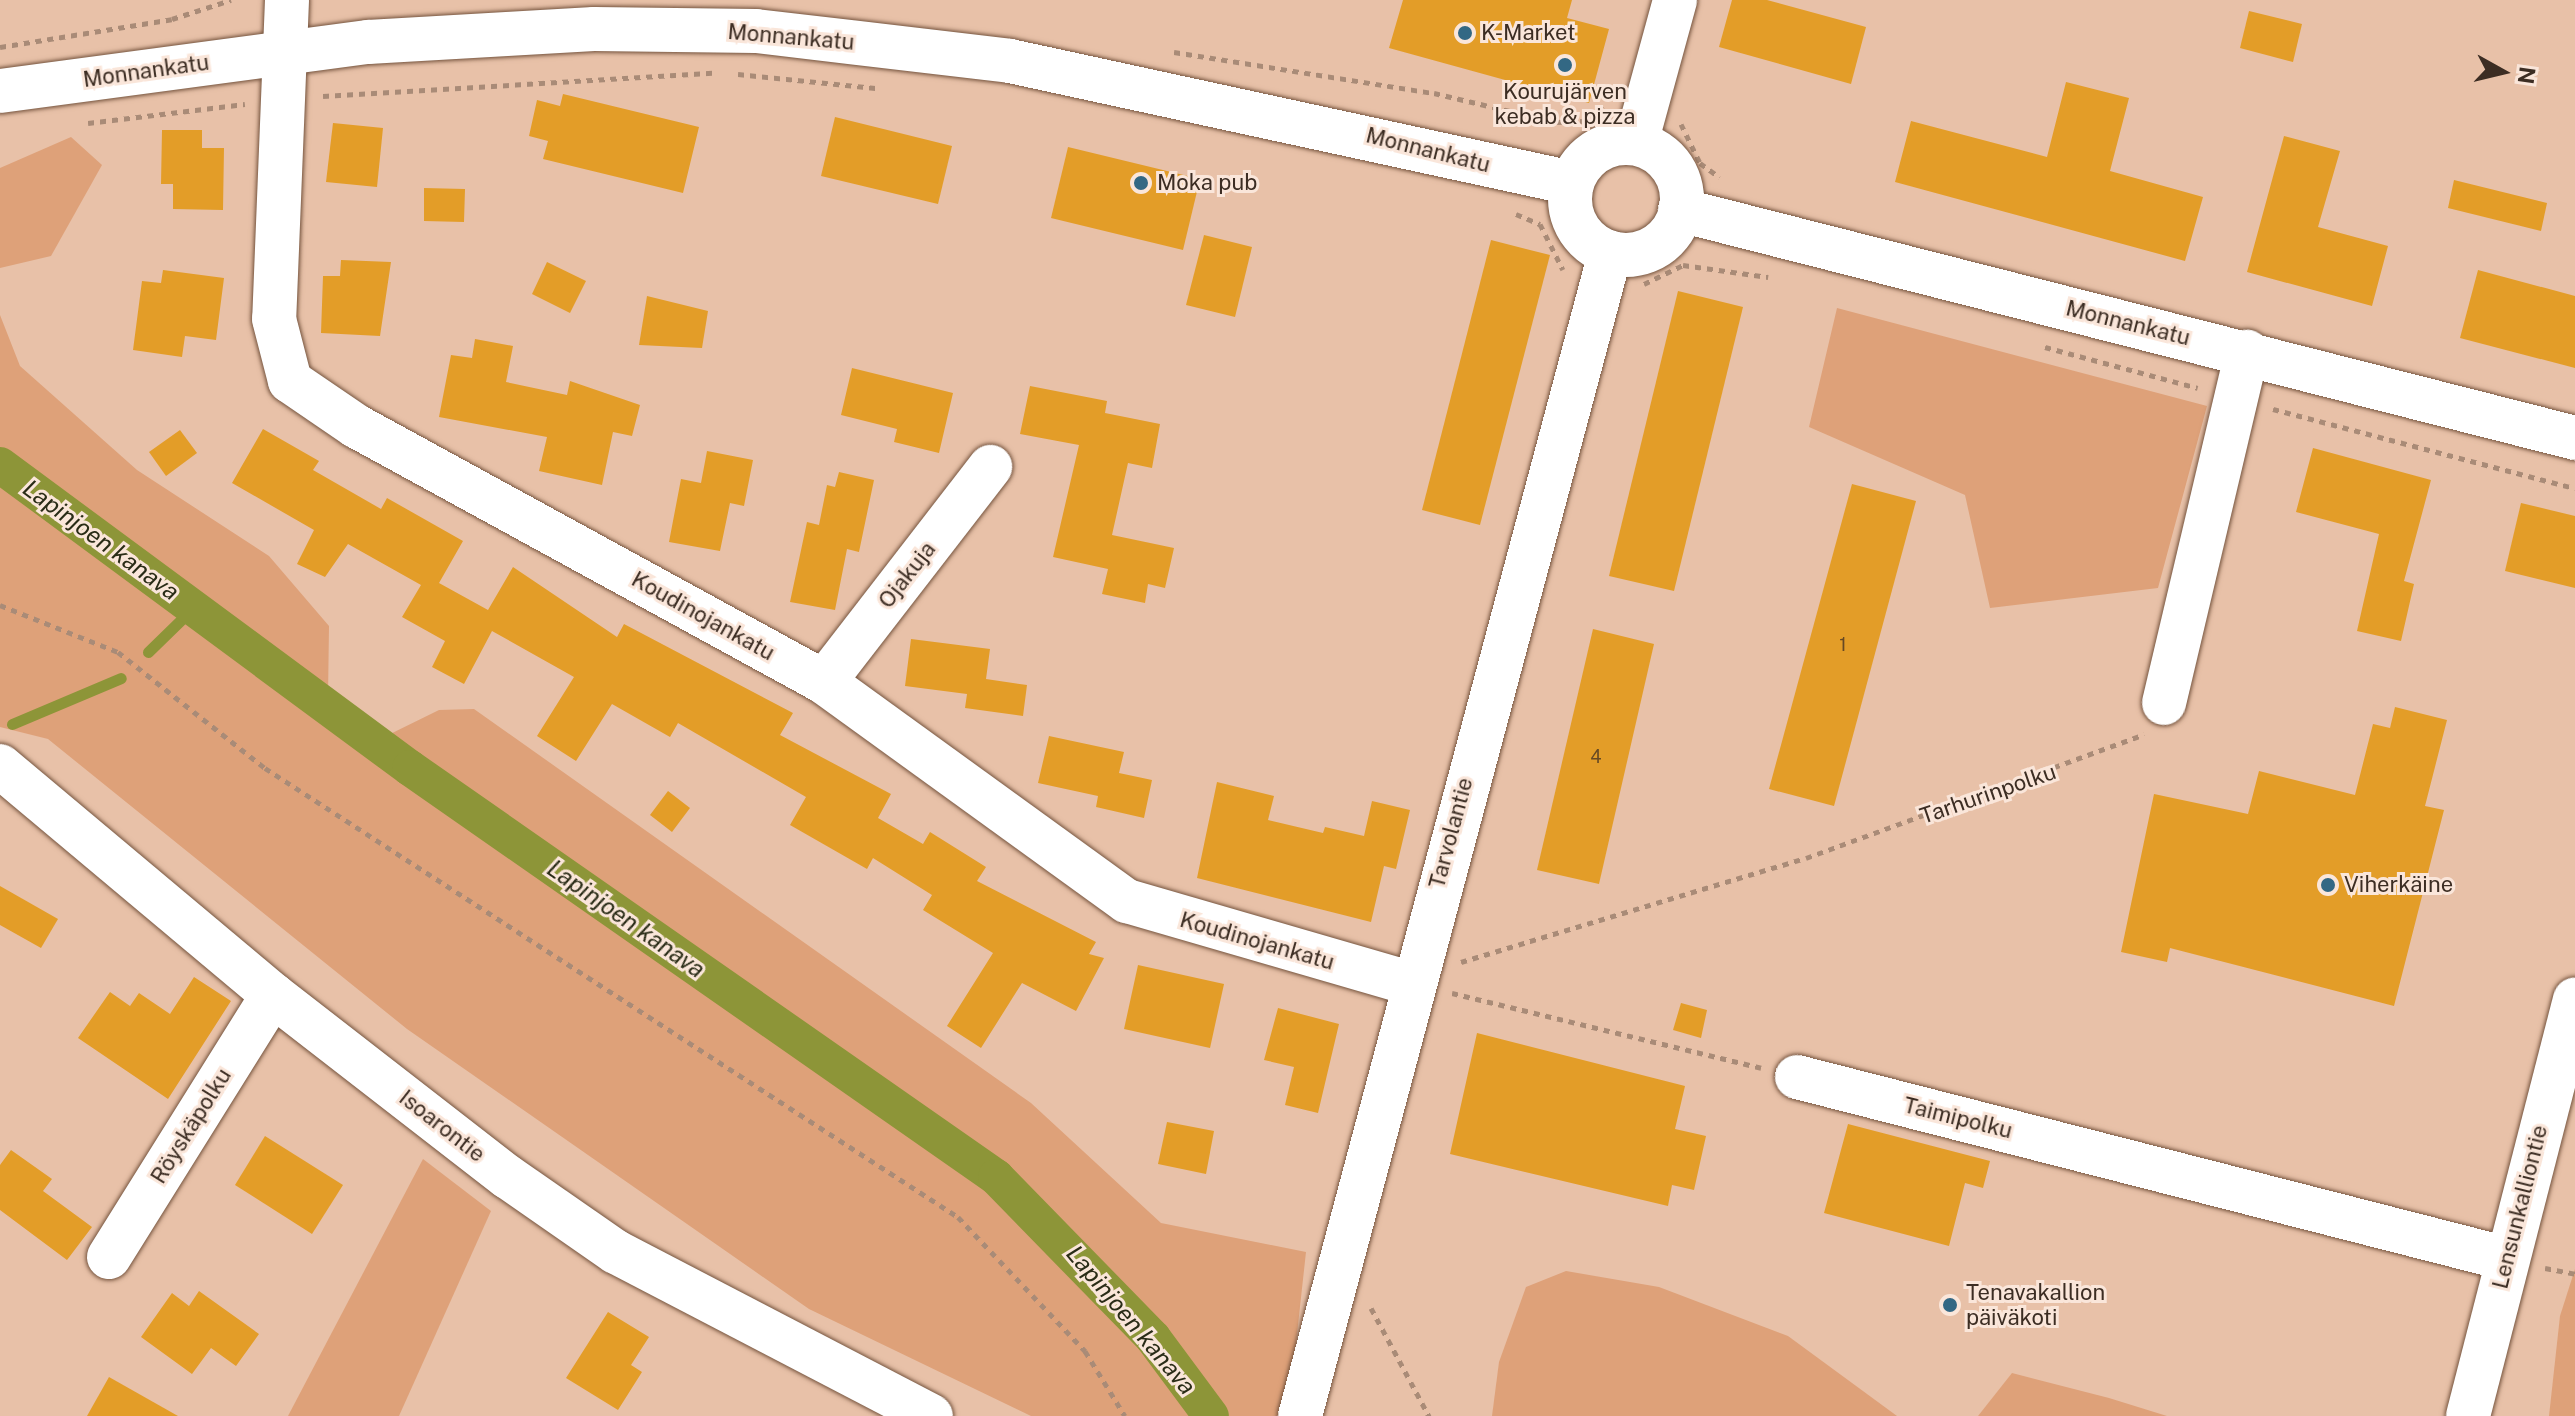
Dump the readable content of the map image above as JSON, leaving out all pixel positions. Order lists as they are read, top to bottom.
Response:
{
  "streets": {
    "street": [
      "Monnankatu",
      "Ojakuja",
      "Koudinojankatu",
      "Tarvolantie",
      "Taimipolku",
      "Röyskäpolku",
      "Isoarontie",
      "Lensunkalliontie"
    ],
    "path": ["Tarhurinpolku"]
  },
  "crossings": [
    ["Monnankatu", "Koudinojankatu"],
    ["Monnankatu", "Tarvolantie"],
    ["Ojakuja", "Koudinojankatu"],
    ["Koudinojankatu", "Tarvolantie"],
    ["Taimipolku", "Lensunkalliontie"],
    ["Röyskäpolku", "Isoarontie"]
  ],
  "water": ["Lapinjoen kanava"],
  "places": [
    "K-Market",
    "Kourujärven kebab & pizza",
    "Moka pub",
    "Viherkäine",
    "Tenavakallion päiväkoti"
  ],
  "house_numbers": ["1", "4"],
  "north": "right"
}
